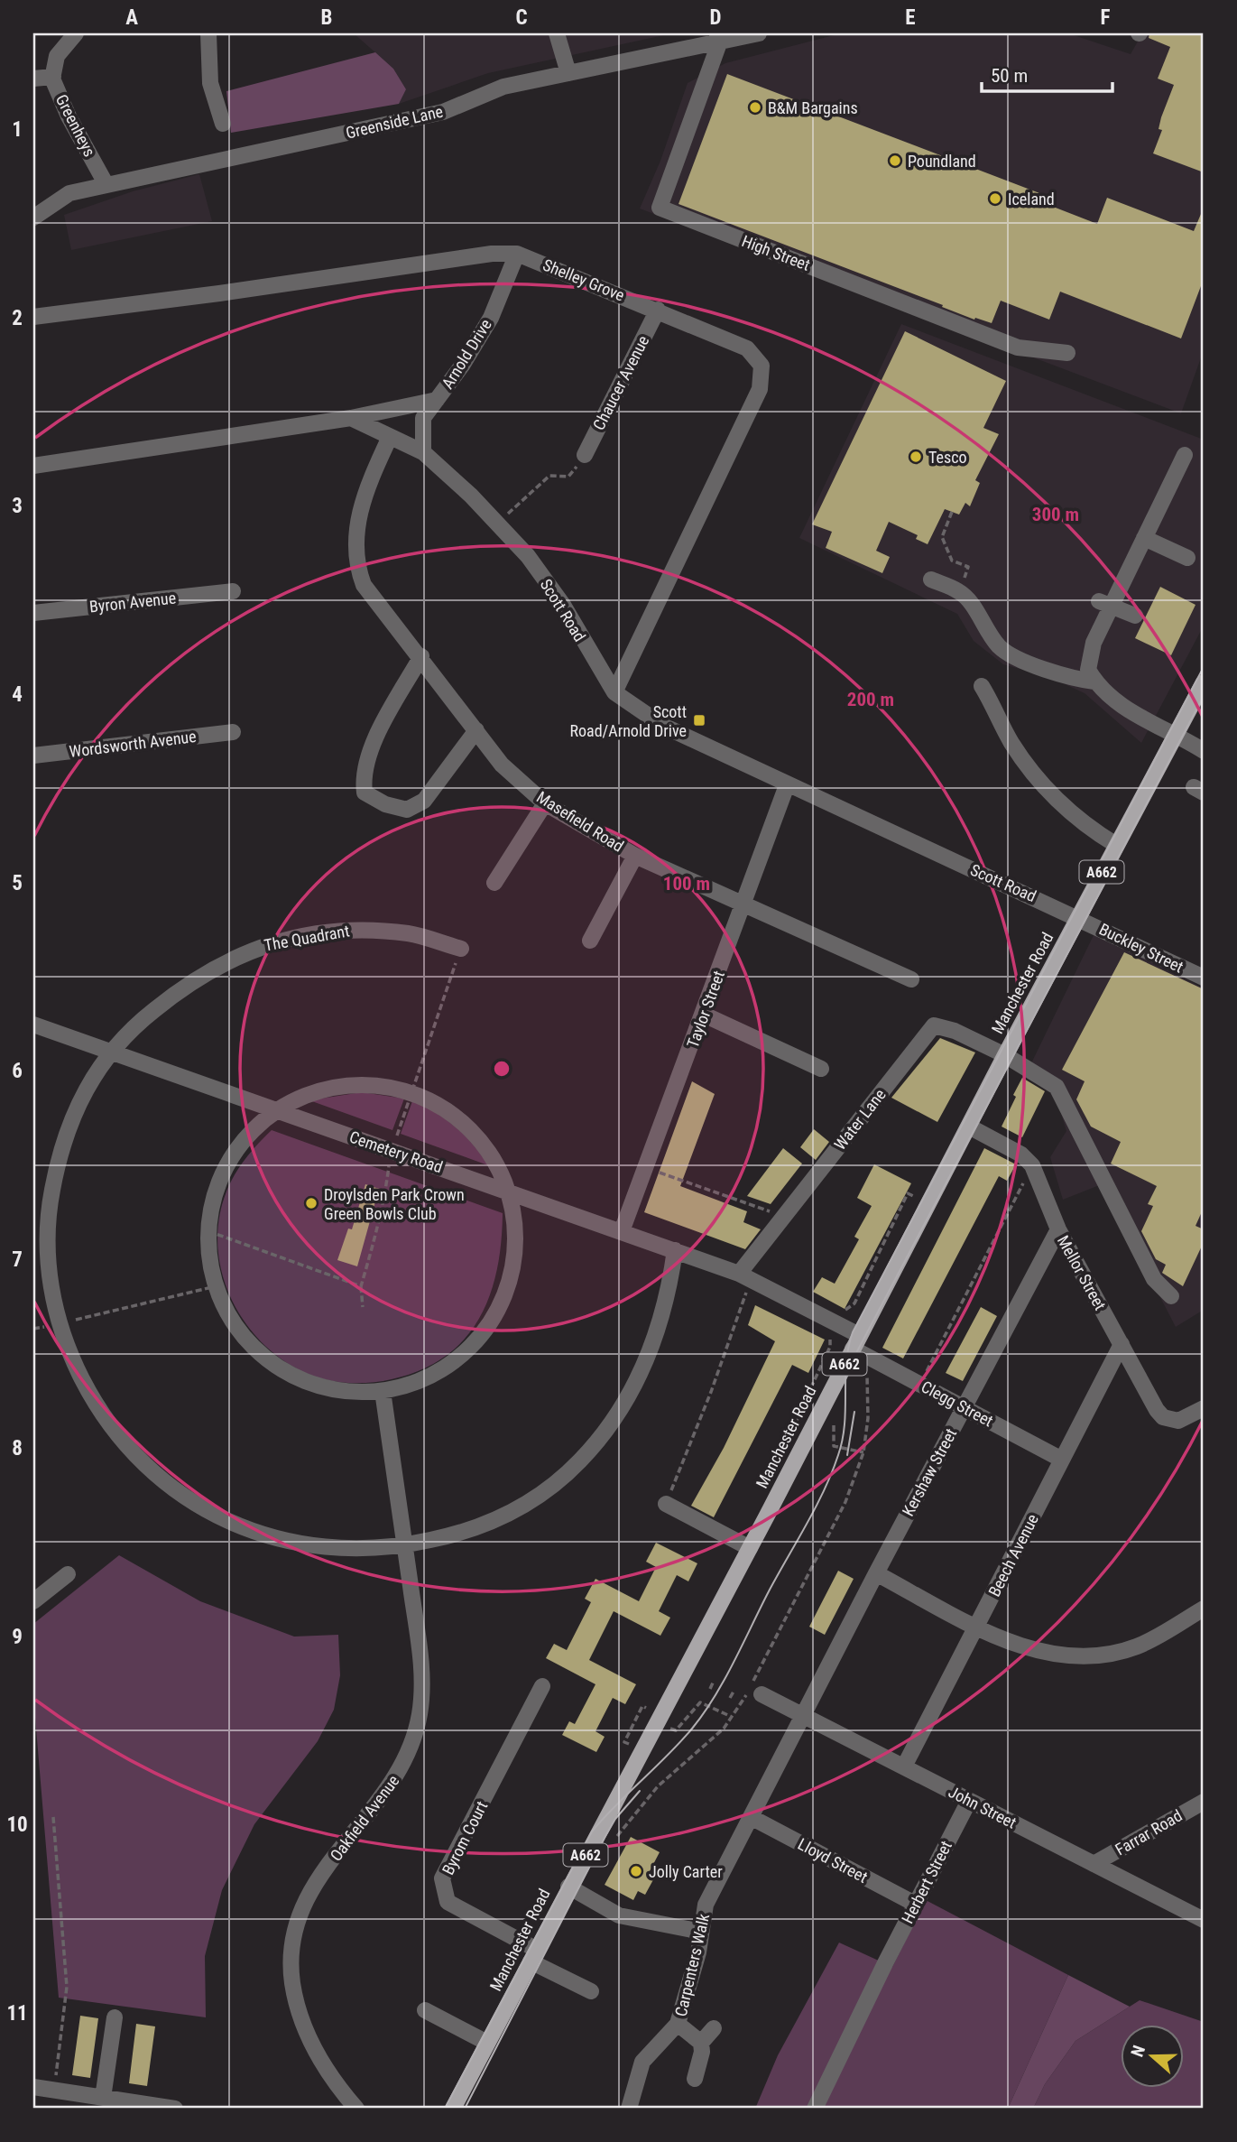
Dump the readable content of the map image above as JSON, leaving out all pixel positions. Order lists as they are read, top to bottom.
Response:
{
  "streets": {
    "main road": ["A662", "Manchester Road"],
    "street": [
      "Greenside Lane",
      "Greenheys",
      "High Street",
      "Shelley Grove",
      "Arnold Drive",
      "Chaucer Avenue",
      "Byron Avenue",
      "Scott Road",
      "Wordsworth Avenue",
      "Masefield Road",
      "The Quadrant",
      "Buckley Street",
      "Taylor Street",
      "Water Lane",
      "Cemetery Road",
      "Mellor Street",
      "Clegg Street",
      "Kershaw Street",
      "Beech Avenue",
      "John Street",
      "Oakfield Avenue",
      "Farrar Road",
      "Byrom Court",
      "Lloyd Street",
      "Herbert Street",
      "Carpenters Walk"
    ]
  },
  "crossings": [
    ["Greenside Lane", "Greenheys"],
    ["Greenside Lane", "High Street"],
    ["Shelley Grove", "Arnold Drive"],
    ["Shelley Grove", "Chaucer Avenue"],
    ["Shelley Grove", "Scott Road"],
    ["Arnold Drive", "Scott Road"],
    ["Scott Road", "Masefield Road"],
    ["Scott Road", "Buckley Street"],
    ["Scott Road", "Manchester Road"],
    ["Scott Road", "Taylor Street"],
    ["Masefield Road", "Taylor Street"],
    ["The Quadrant", "Cemetery Road"],
    ["The Quadrant", "Oakfield Avenue"],
    ["Buckley Street", "Manchester Road"],
    ["Manchester Road", "Water Lane"],
    ["Manchester Road", "Cemetery Road"],
    ["Manchester Road", "Clegg Street"],
    ["Manchester Road", "Byrom Court"],
    ["Taylor Street", "Cemetery Road"],
    ["Water Lane", "Cemetery Road"],
    ["Cemetery Road", "Clegg Street"],
    ["Mellor Street", "Kershaw Street"],
    ["Mellor Street", "Beech Avenue"],
    ["Clegg Street", "Kershaw Street"],
    ["Clegg Street", "Beech Avenue"],
    ["Kershaw Street", "John Street"],
    ["Kershaw Street", "Carpenters Walk"],
    ["Beech Avenue", "John Street"],
    ["John Street", "Farrar Road"],
    ["John Street", "Herbert Street"],
    ["John Street", "Carpenters Walk"],
    ["Lloyd Street", "Herbert Street"],
    ["Lloyd Street", "Carpenters Walk"]
  ],
  "places": {
    "other": [
      "B&M Bargains",
      "Poundland",
      "Iceland",
      "Tesco",
      "Droylsden Park Crown Green Bowls Club",
      "Jolly Carter"
    ],
    "transit": ["Scott Road/Arnold Drive"]
  },
  "scale_bar": "50 m",
  "north": "left",
  "grid": {
    "columns": [
      "A",
      "B",
      "C",
      "D",
      "E",
      "F"
    ],
    "rows": [
      "1",
      "2",
      "3",
      "4",
      "5",
      "6",
      "7",
      "8",
      "9",
      "10",
      "11"
    ]
  },
  "rings": ["300 m", "200 m", "100 m"]
}
